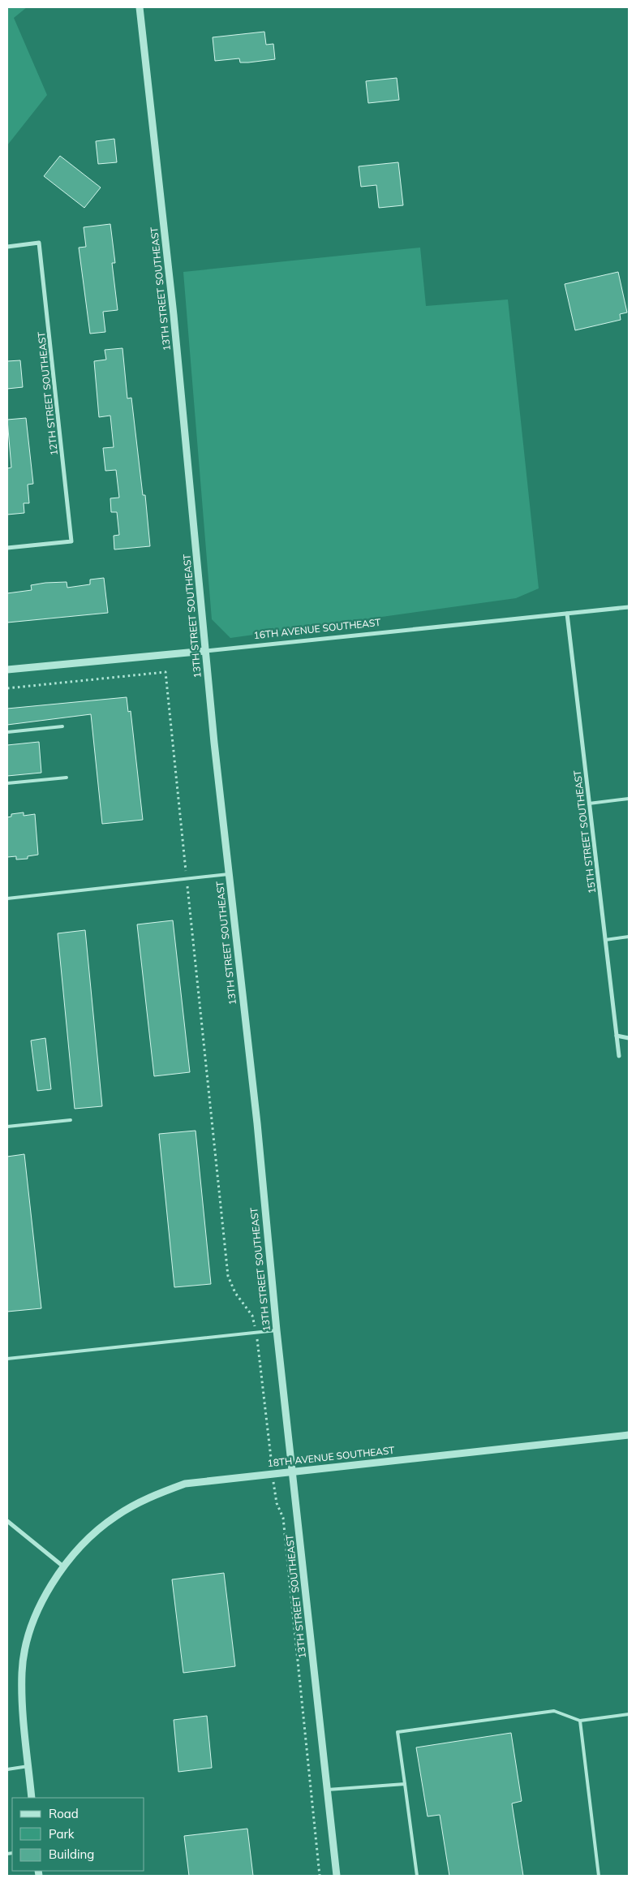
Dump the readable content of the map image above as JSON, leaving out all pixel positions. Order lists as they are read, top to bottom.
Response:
{
  "streets": {
    "street": [
      "13TH STREET SOUTHEAST",
      "12TH STREET SOUTHEAST",
      "16TH AVENUE SOUTHEAST",
      "15TH STREET SOUTHEAST",
      "18TH AVENUE SOUTHEAST"
    ]
  },
  "crossings": [
    ["13TH STREET SOUTHEAST", "16TH AVENUE SOUTHEAST"],
    ["13TH STREET SOUTHEAST", "18TH AVENUE SOUTHEAST"],
    ["16TH AVENUE SOUTHEAST", "15TH STREET SOUTHEAST"]
  ],
  "legend": ["Road", "Park", "Building"]
}
